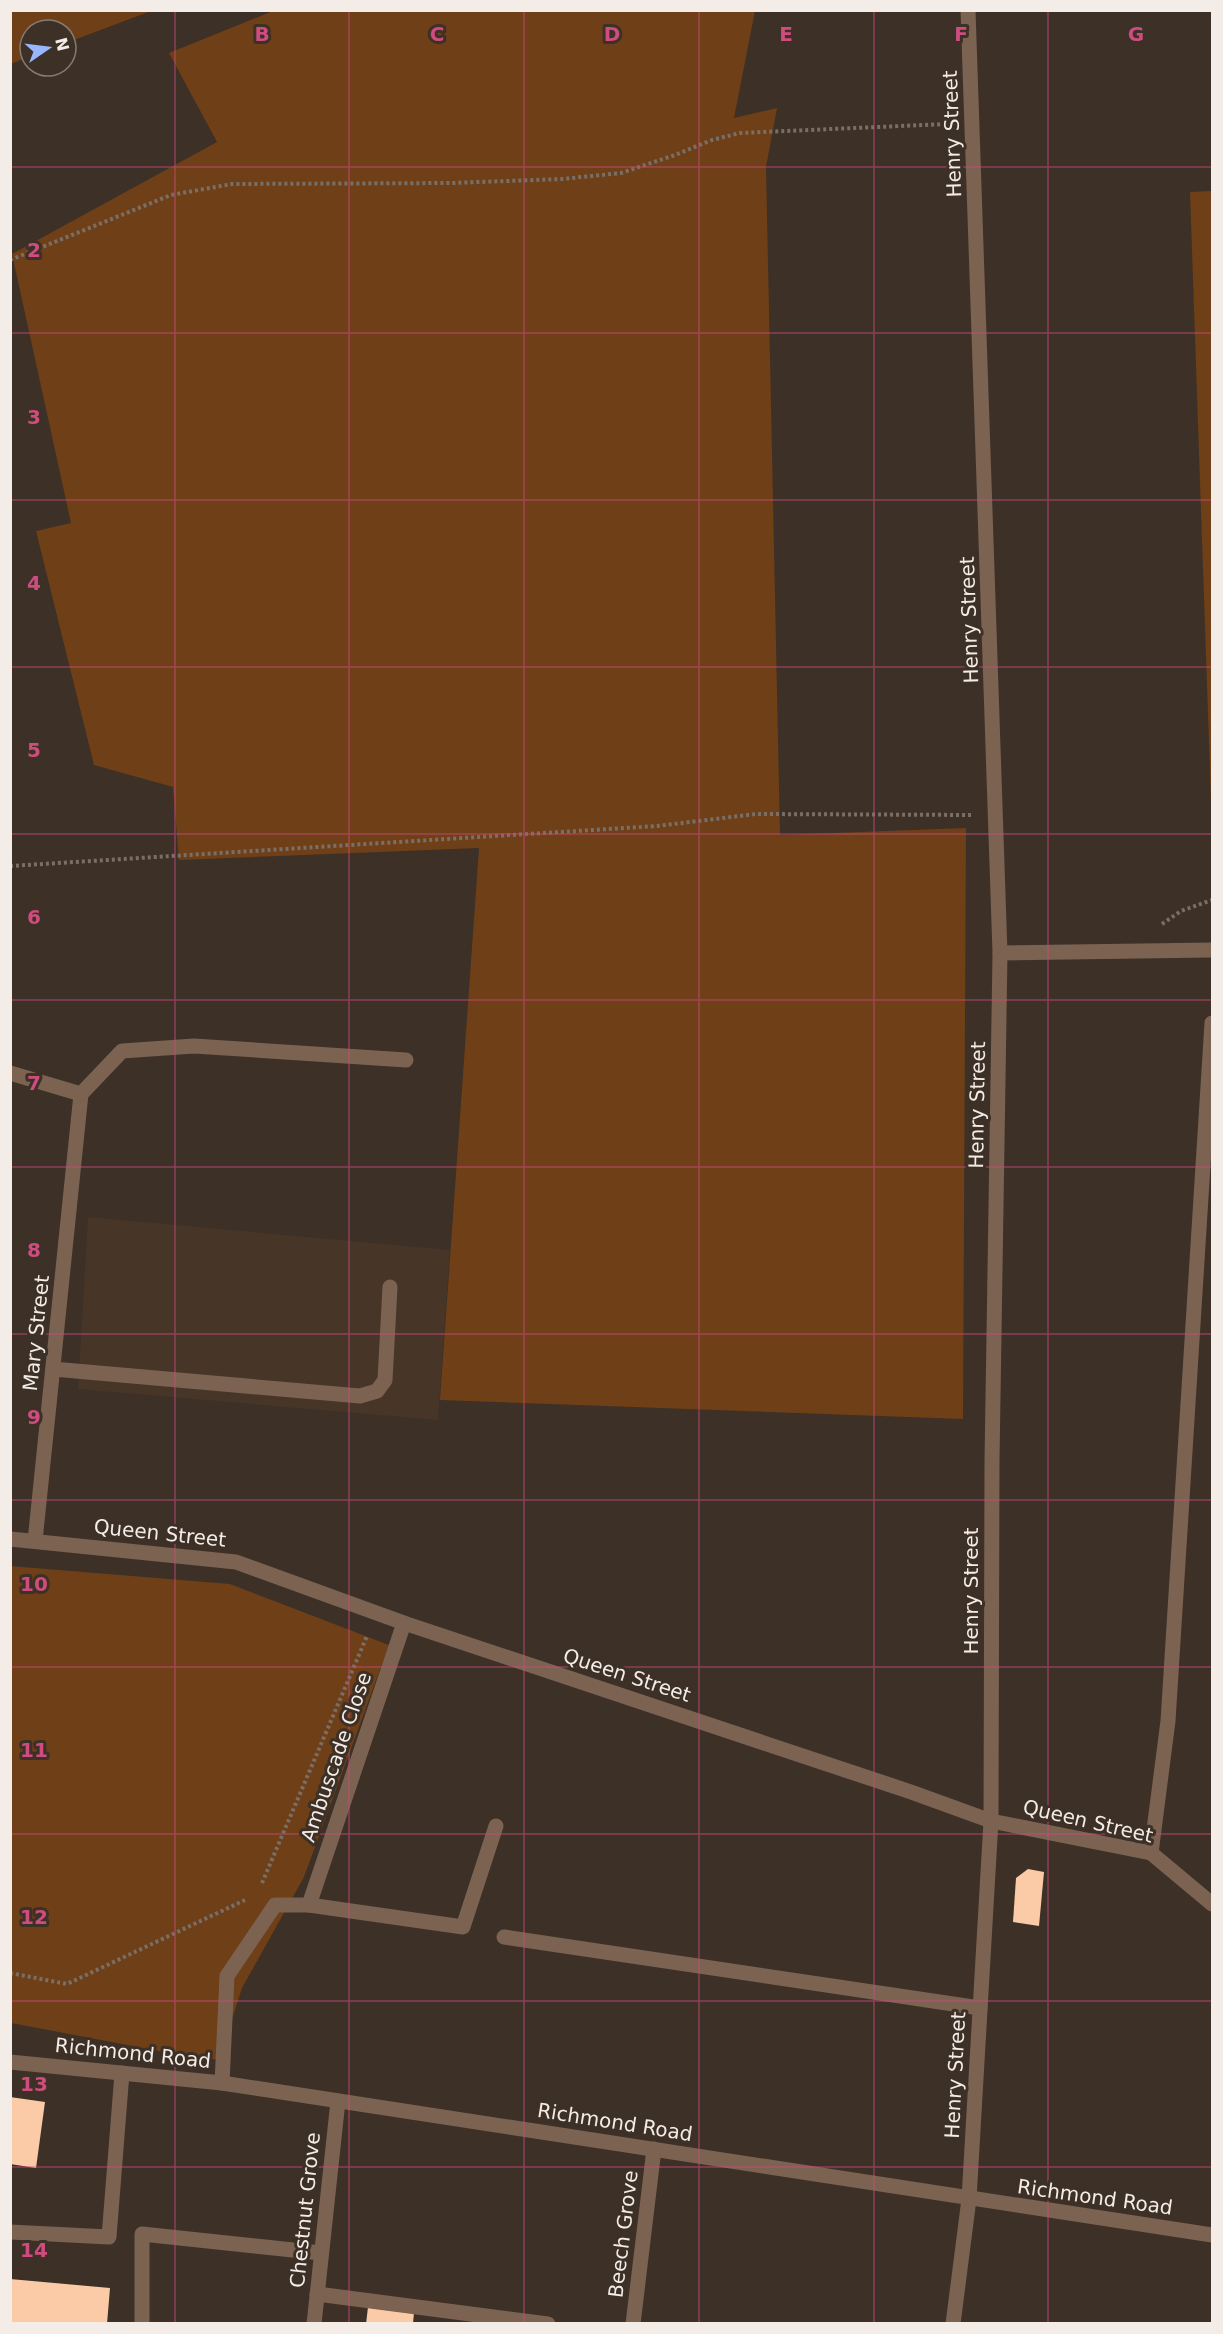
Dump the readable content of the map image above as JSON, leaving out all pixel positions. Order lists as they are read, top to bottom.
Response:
{
  "streets": {
    "street": [
      "Henry Street",
      "Mary Street",
      "Queen Street",
      "Ambuscade Close",
      "Richmond Road",
      "Chestnut Grove",
      "Beech Grove"
    ]
  },
  "crossings": [
    ["Henry Street", "Queen Street"],
    ["Henry Street", "Richmond Road"],
    ["Mary Street", "Queen Street"],
    ["Queen Street", "Ambuscade Close"],
    ["Richmond Road", "Chestnut Grove"],
    ["Richmond Road", "Beech Grove"]
  ],
  "north": "right",
  "grid": {
    "columns": [
      "B",
      "C",
      "D",
      "E",
      "F",
      "G"
    ],
    "rows": [
      "2",
      "3",
      "4",
      "5",
      "6",
      "7",
      "8",
      "9",
      "10",
      "11",
      "12",
      "13",
      "14"
    ]
  }
}
